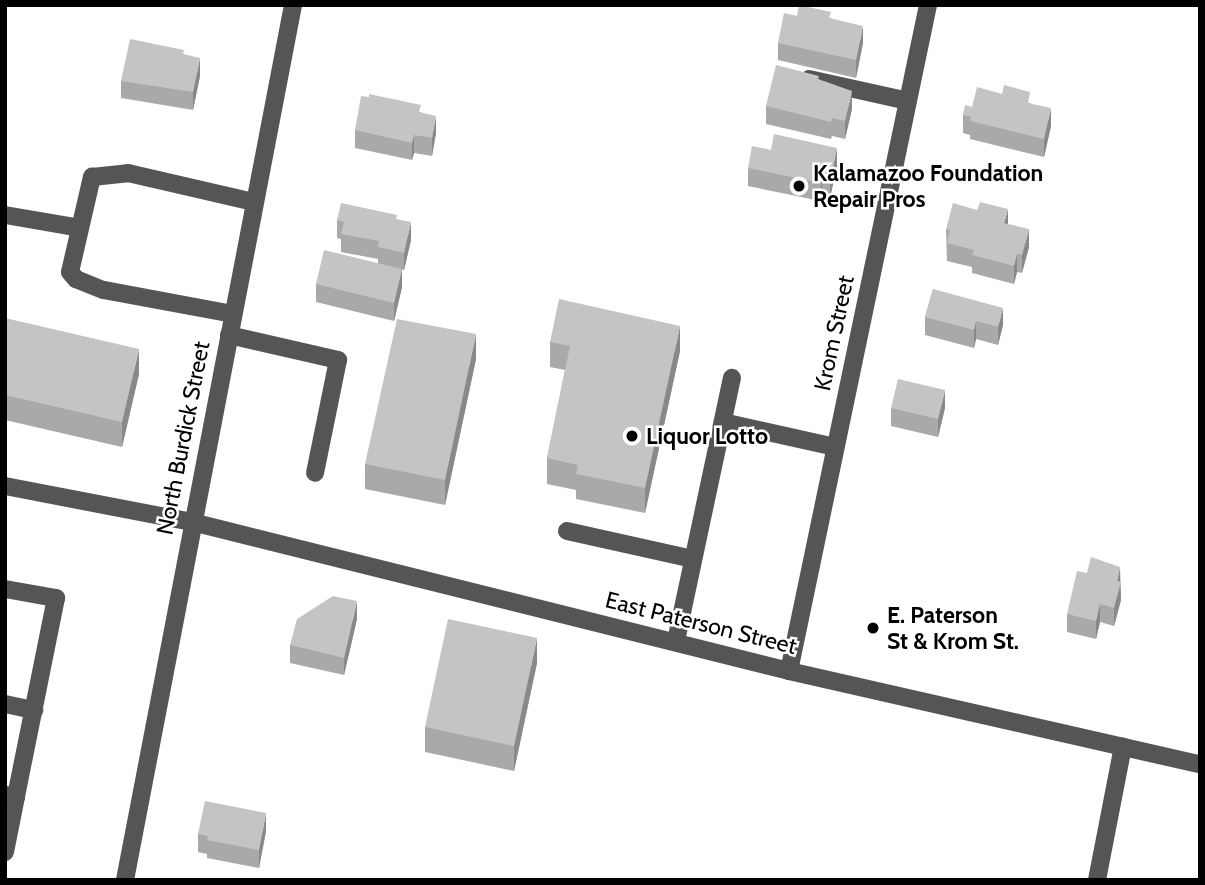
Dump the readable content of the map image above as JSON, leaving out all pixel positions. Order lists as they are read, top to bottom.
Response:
{
  "streets": {
    "street": ["Krom Street", "North Burdick Street", "East Paterson Street"]
  },
  "crossings": [
    ["Krom Street", "East Paterson Street"],
    ["North Burdick Street", "East Paterson Street"]
  ],
  "places": ["Kalamazoo Foundation Repair Pros", "Liquor Lotto", "E. Paterson St & Krom St."]
}
